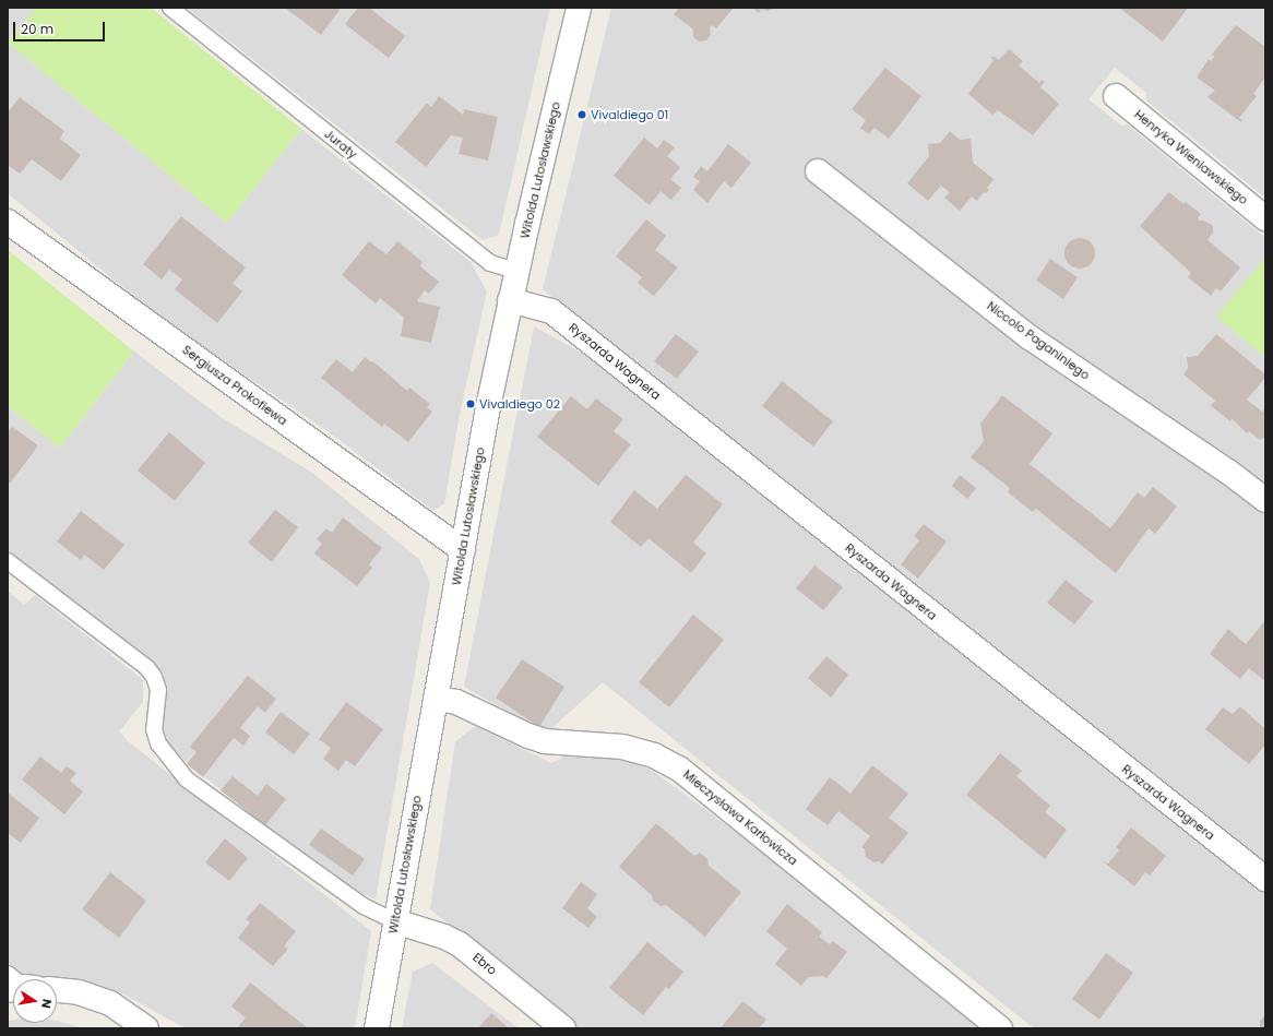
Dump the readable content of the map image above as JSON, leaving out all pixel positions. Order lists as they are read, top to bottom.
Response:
{
  "streets": {
    "street": [
      "Henryka Wieniawskiego",
      "Witolda Lutosławskiego",
      "Niccolo Paganiniego",
      "Ryszarda Wagnera",
      "Sergiusza Prokofiewa",
      "Mieczysława Karłowicza",
      "Ebro"
    ],
    "lane": ["Juraty"]
  },
  "crossings": [
    ["Juraty", "Witolda Lutosławskiego"],
    ["Witolda Lutosławskiego", "Ryszarda Wagnera"],
    ["Witolda Lutosławskiego", "Sergiusza Prokofiewa"],
    ["Witolda Lutosławskiego", "Mieczysława Karłowicza"],
    ["Witolda Lutosławskiego", "Ebro"]
  ],
  "places": ["Vivaldiego 01", "Vivaldiego 02"],
  "scale_bar": "20 m",
  "north": "right"
}
